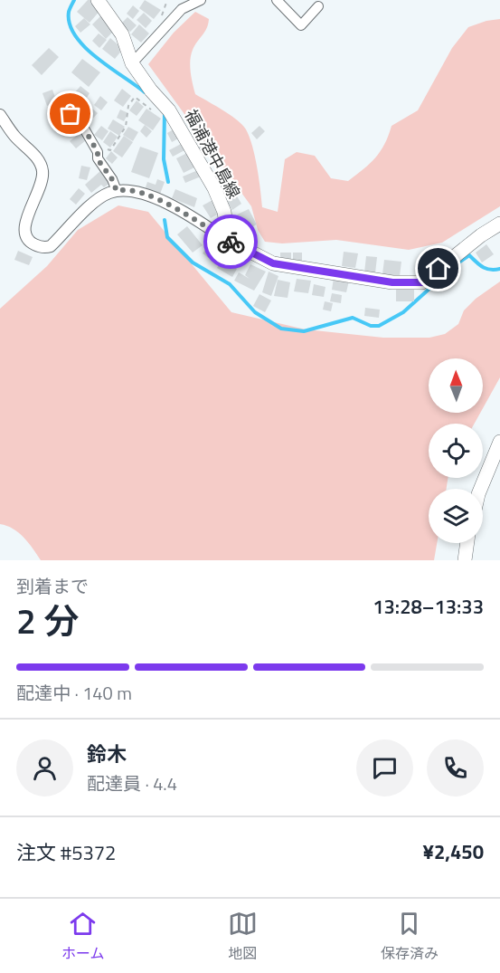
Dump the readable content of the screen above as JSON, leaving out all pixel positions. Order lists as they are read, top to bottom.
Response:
{
  "streets": {
    "main road": ["福浦港中島線"]
  },
  "north": "top",
  "page": {
    "heading": ["2 分", "到着まで", "13:28–13:33"],
    "panel": [
      "鈴木",
      "配達員 · 4.4",
      "注文 #5372",
      "¥2,450"
    ],
    "bar": "配達中 · 140 m",
    "tabs": ["ホーム", "地図", "保存済み"]
  }
}
